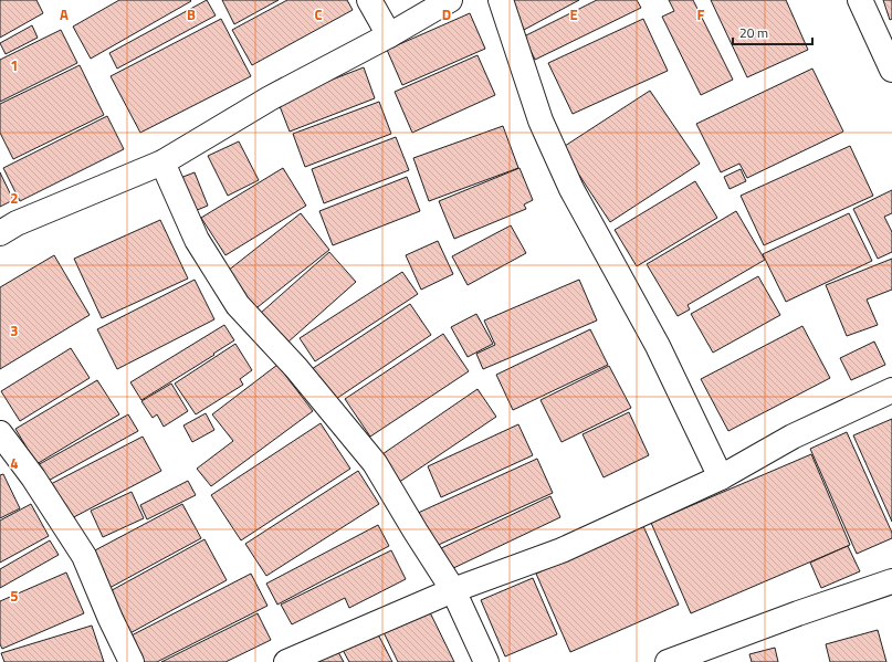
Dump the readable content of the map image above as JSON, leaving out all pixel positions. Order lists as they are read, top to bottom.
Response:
{
  "scale_bar": "20 m",
  "grid": {
    "columns": [
      "A",
      "B",
      "C",
      "D",
      "E",
      "F"
    ],
    "rows": [
      "1",
      "2",
      "3",
      "4",
      "5"
    ]
  }
}
